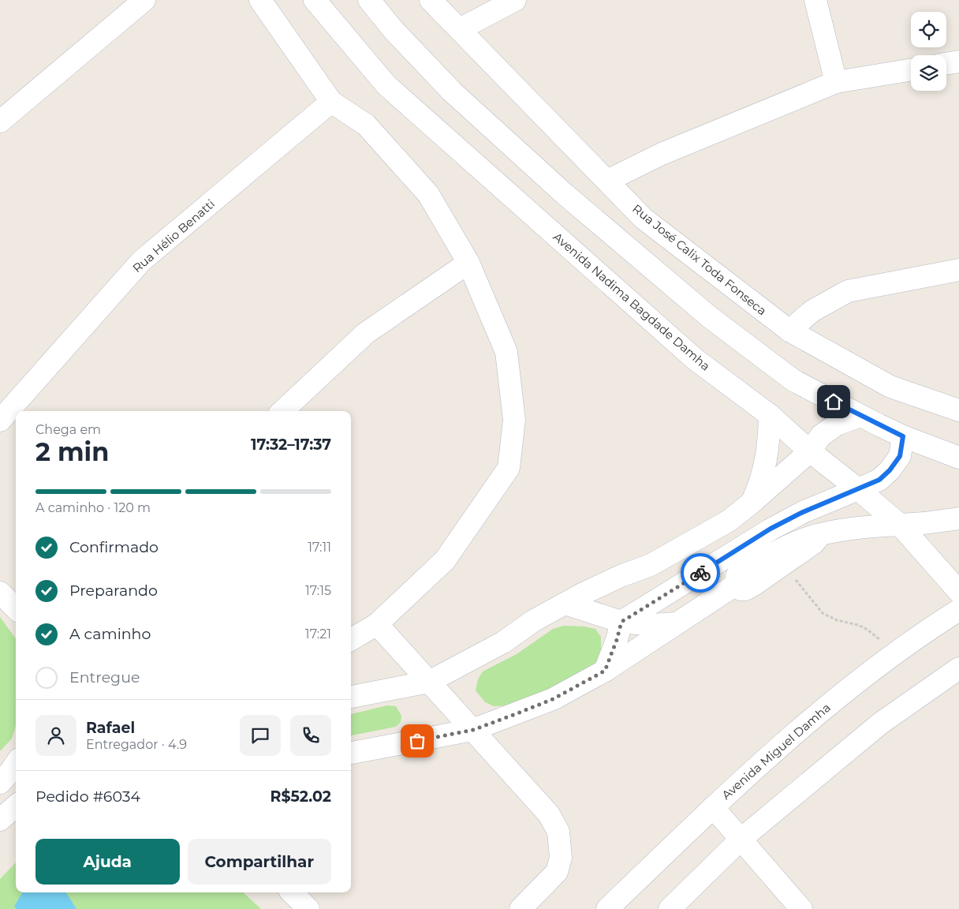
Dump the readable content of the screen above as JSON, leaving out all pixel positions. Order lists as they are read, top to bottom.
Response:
{
  "streets": {
    "street": [
      "Rua Hélio Benatti",
      "Rua José Calix Toda Fonseca",
      "Avenida Nadima Bagdade Damha",
      "Avenida Miguel Damha"
    ]
  },
  "page": {
    "heading": ["2 min", "Chega em", "17:32–17:37"],
    "panel": [
      "Rafael",
      "Entregador · 4.9",
      "Pedido #6034",
      "R$52.02"
    ],
    "bar": "A caminho · 120 m",
    "list": [
      ["Confirmado", "17:11"],
      ["Preparando", "17:15"],
      ["A caminho", "17:21"],
      "Entregue"
    ],
    "buttons": ["Ajuda", "Compartilhar"]
  }
}
